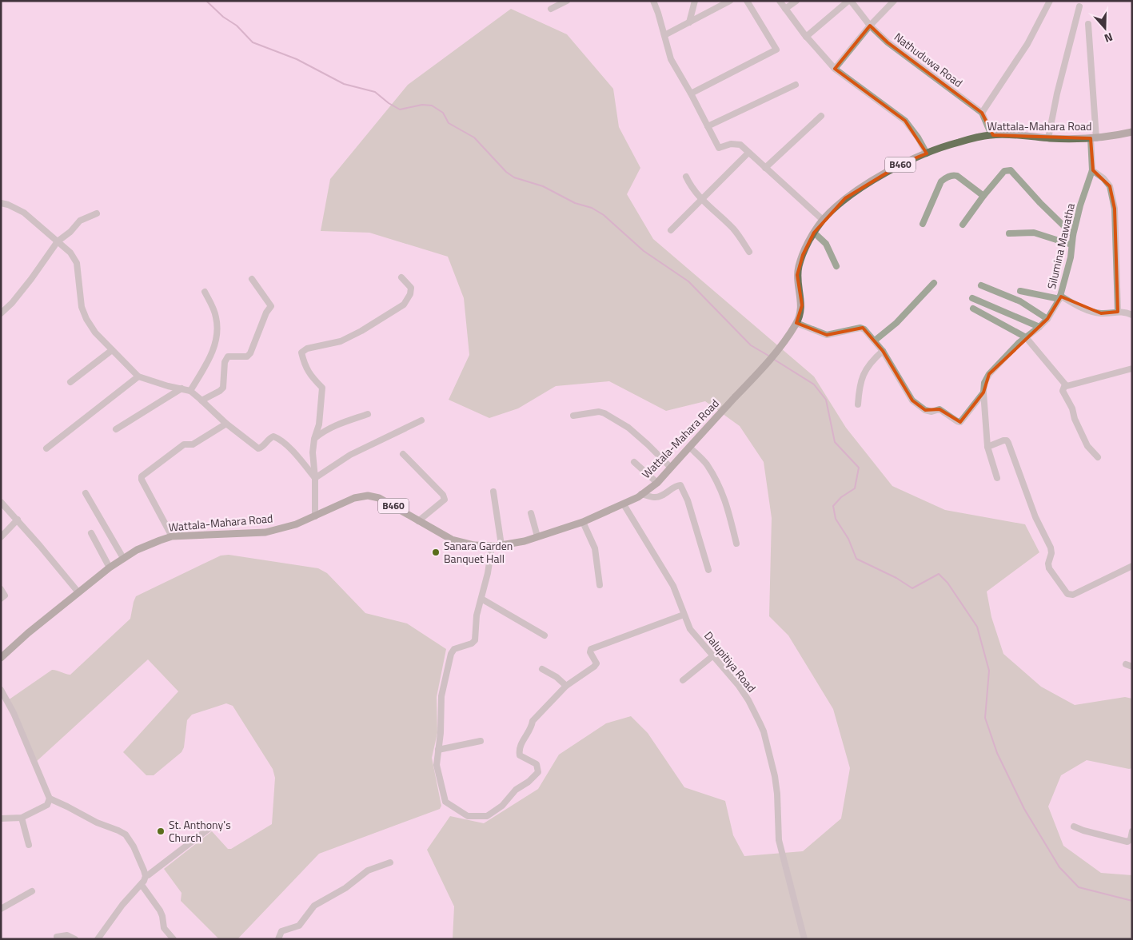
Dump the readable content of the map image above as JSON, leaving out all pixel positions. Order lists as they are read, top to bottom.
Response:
{
  "streets": {
    "main road": ["Wattala-Mahara Road", "B460"],
    "street": ["Nathuduwa Road", "Silumina Mawatha", "Dalupitiya Road"]
  },
  "crossings": [
    ["Nathuduwa Road", "Wattala-Mahara Road"],
    ["Wattala-Mahara Road", "Silumina Mawatha"],
    ["Wattala-Mahara Road", "Dalupitiya Road"]
  ],
  "places": ["Sanara Garden Banquet Hall", "St. Anthony's Church"],
  "north": "bottom"
}
